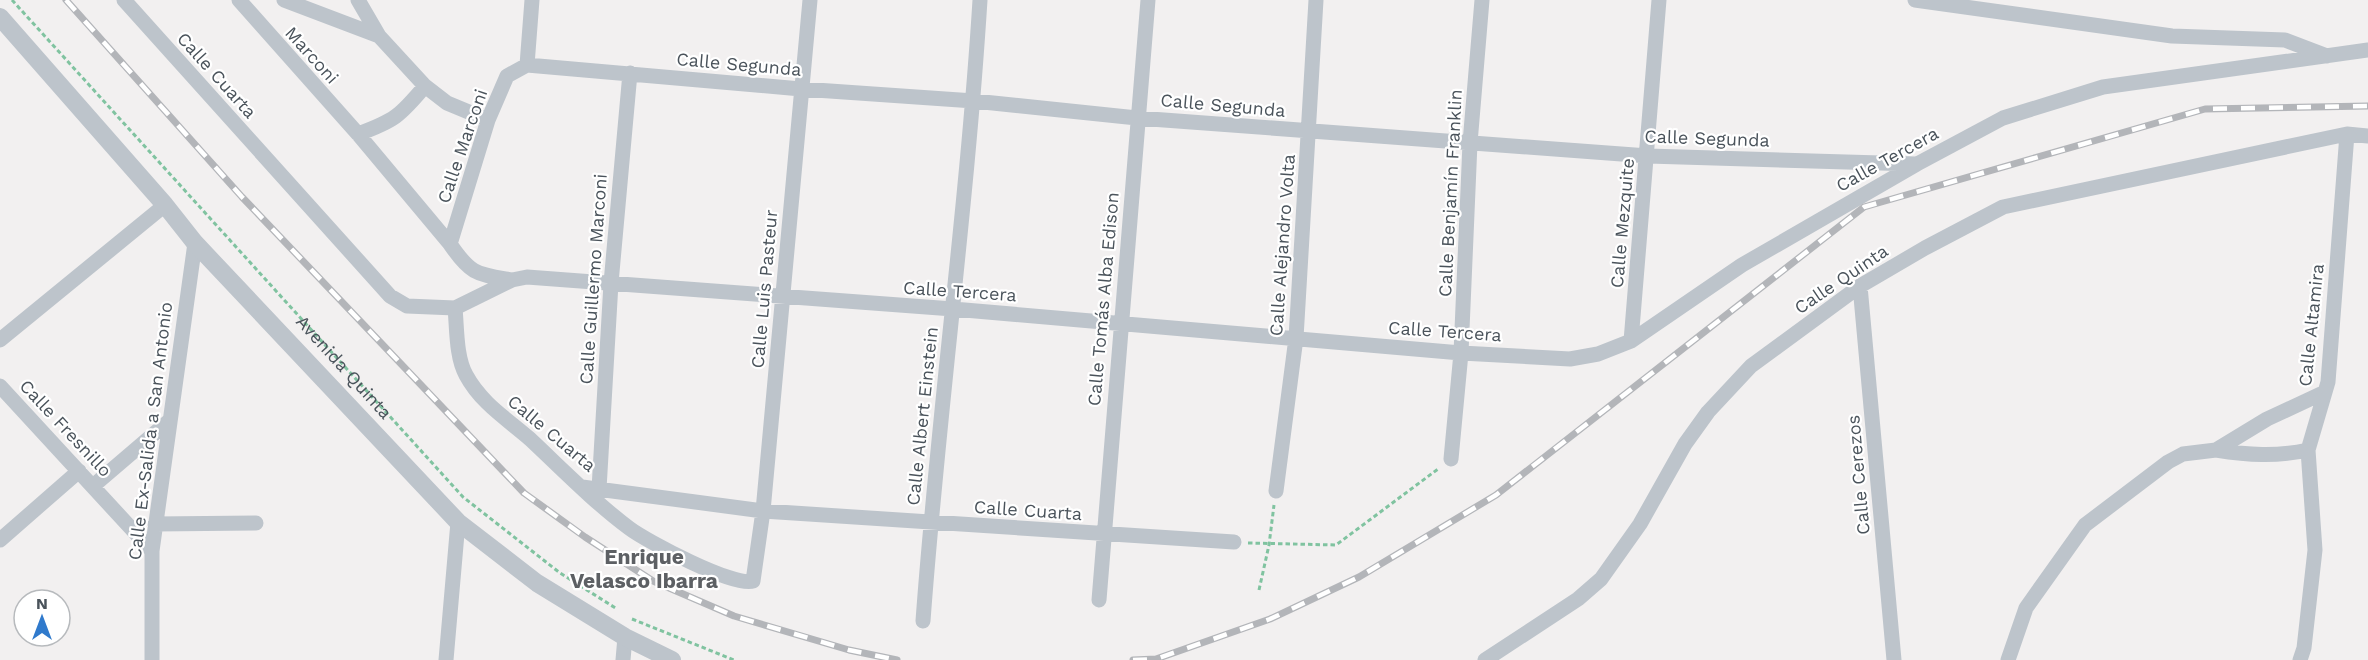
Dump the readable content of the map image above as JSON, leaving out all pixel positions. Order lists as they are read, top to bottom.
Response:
{
  "streets": {
    "street": [
      "Marconi",
      "Calle Segunda",
      "Calle Cuarta",
      "Calle Marconi",
      "Calle Tercera",
      "Calle Benjamín Franklin",
      "Calle Mezquite",
      "Calle Alejandro Volta",
      "Calle Guillermo Marconi",
      "Calle Quinta",
      "Calle Luis Pasteur",
      "Calle Tomás Alba Edison",
      "Calle Altamira",
      "Avenida Quinta",
      "Calle Albert Einstein",
      "Calle Fresnillo",
      "Calle Ex-Salida a San Antonio",
      "Calle Cerezos"
    ]
  },
  "crossings": [
    ["Marconi", "Calle Marconi"],
    ["Marconi", "Calle Tercera"],
    ["Calle Segunda", "Calle Marconi"],
    ["Calle Segunda", "Calle Tercera"],
    ["Calle Segunda", "Calle Benjamín Franklin"],
    ["Calle Segunda", "Calle Mezquite"],
    ["Calle Segunda", "Calle Alejandro Volta"],
    ["Calle Segunda", "Calle Guillermo Marconi"],
    ["Calle Segunda", "Calle Luis Pasteur"],
    ["Calle Segunda", "Calle Tomás Alba Edison"],
    ["Calle Segunda", "Calle Albert Einstein"],
    ["Calle Cuarta", "Calle Tercera"],
    ["Calle Cuarta", "Calle Guillermo Marconi"],
    ["Calle Cuarta", "Calle Luis Pasteur"],
    ["Calle Cuarta", "Calle Tomás Alba Edison"],
    ["Calle Cuarta", "Calle Albert Einstein"],
    ["Calle Tercera", "Calle Benjamín Franklin"],
    ["Calle Tercera", "Calle Mezquite"],
    ["Calle Tercera", "Calle Alejandro Volta"],
    ["Calle Tercera", "Calle Guillermo Marconi"],
    ["Calle Tercera", "Calle Luis Pasteur"],
    ["Calle Tercera", "Calle Tomás Alba Edison"],
    ["Calle Tercera", "Calle Albert Einstein"],
    ["Calle Quinta", "Calle Altamira"],
    ["Calle Quinta", "Calle Cerezos"],
    ["Avenida Quinta", "Calle Ex-Salida a San Antonio"],
    ["Calle Fresnillo", "Calle Ex-Salida a San Antonio"]
  ],
  "districts": ["Enrique Velasco Ibarra"],
  "north": "top"
}
